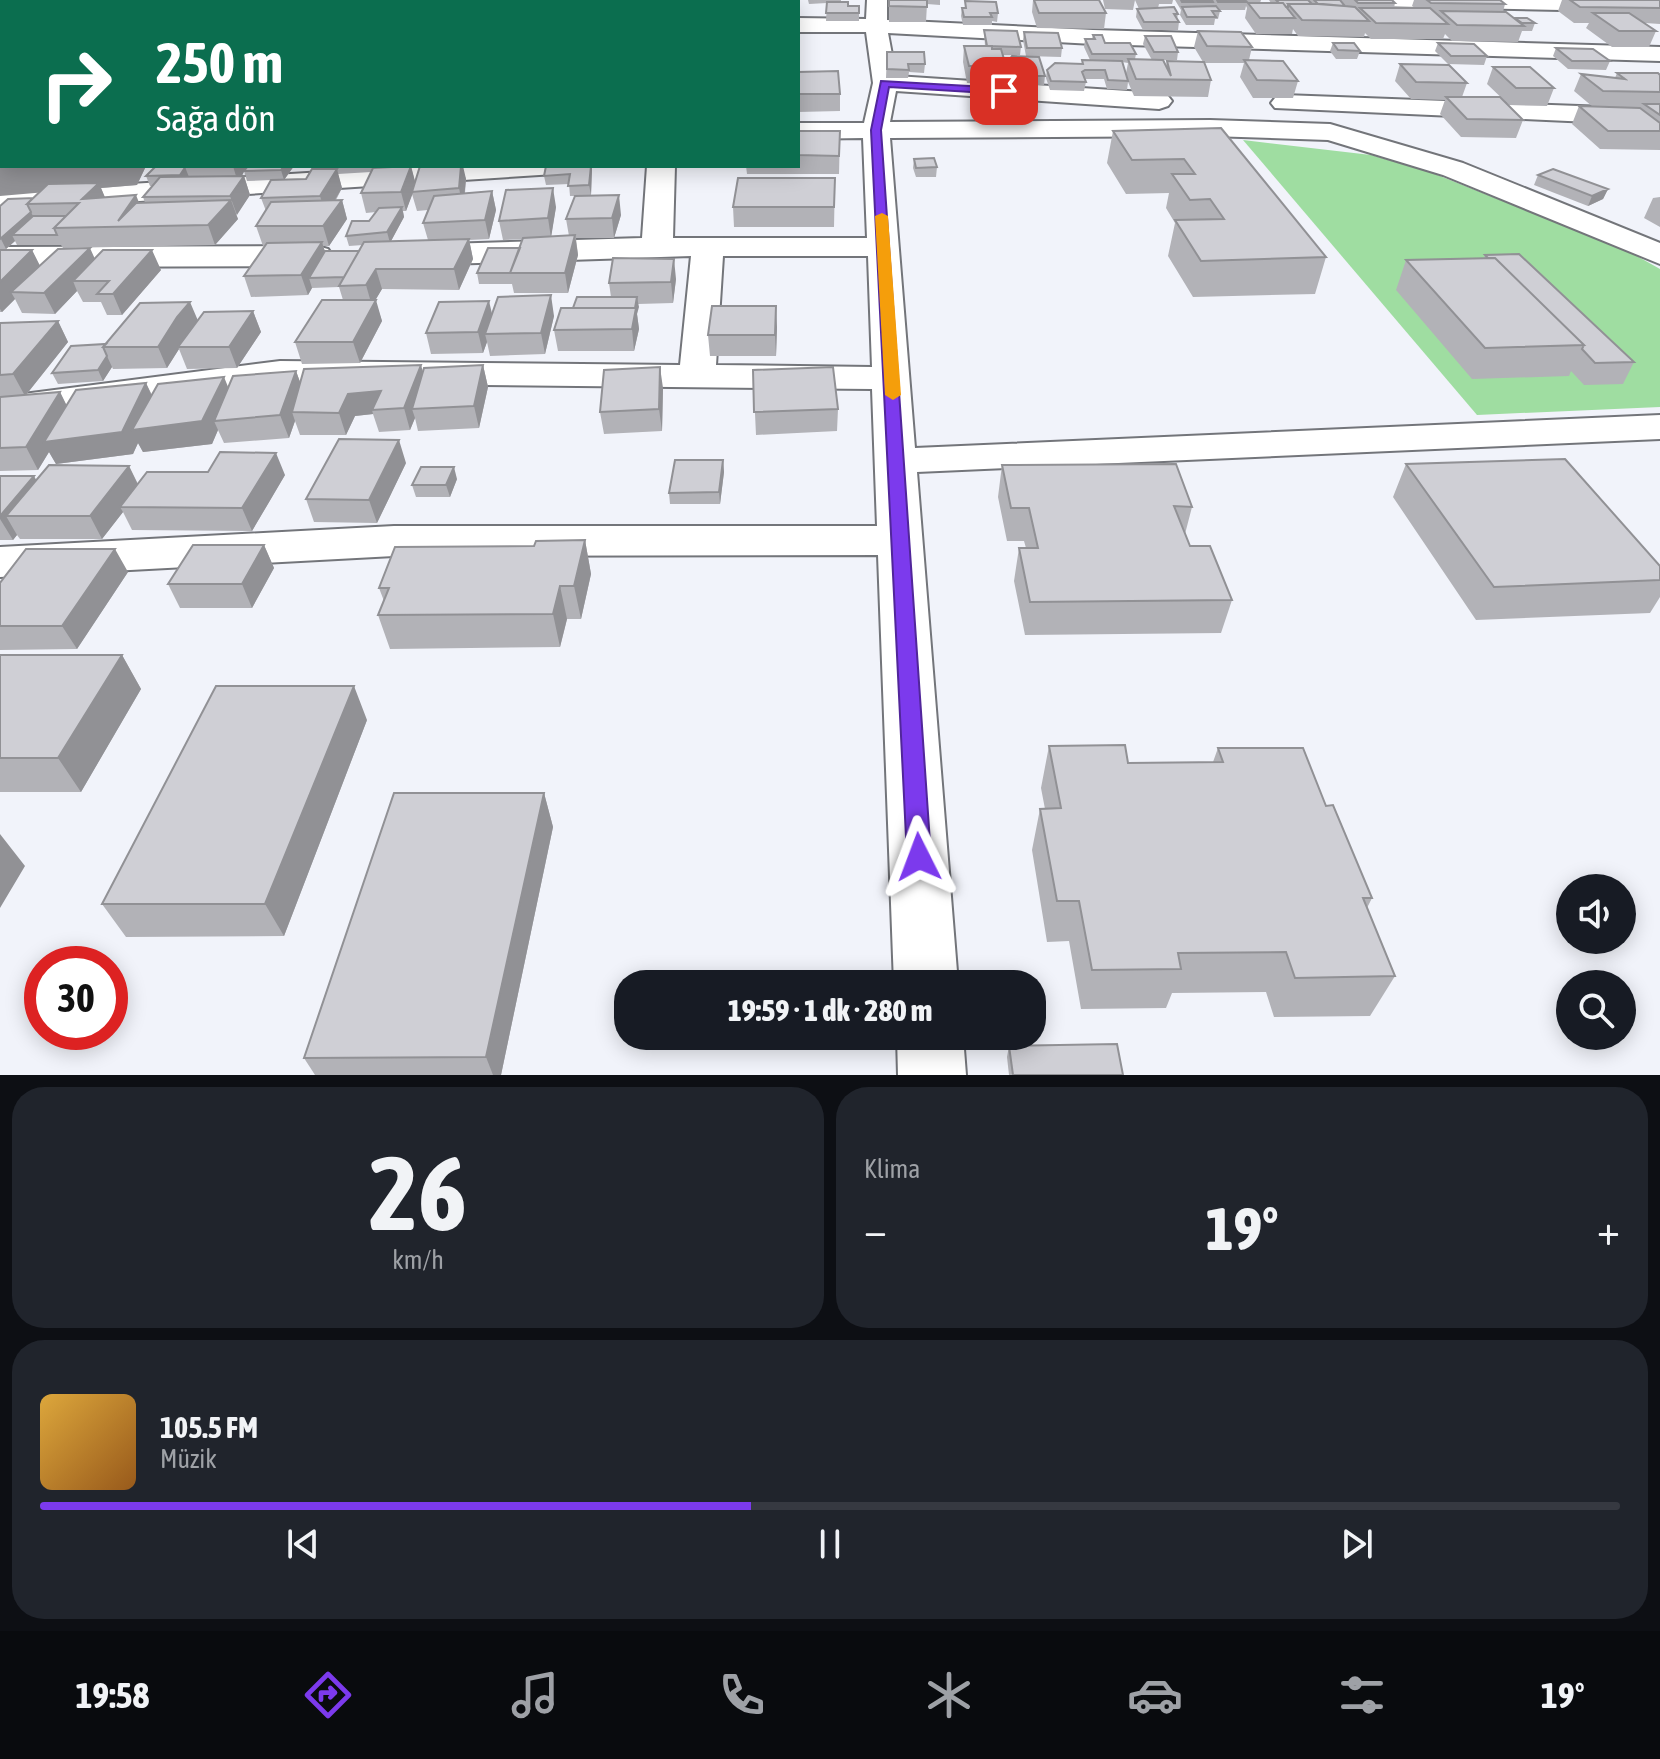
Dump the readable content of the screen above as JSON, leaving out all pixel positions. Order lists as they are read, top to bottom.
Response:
{
  "page": {
    "turn": ["250 m", "Sağa dön"],
    "limit": "30",
    "trip": "19:59 · 1 dk · 280 m",
    "tile": [
      ["26", "km/h"],
      "Klima"
    ],
    "heat": ["−", "19°", "+"],
    "song": ["105.5 FM", "Müzik"],
    "tabs": ["19:58", "19°"]
  }
}
